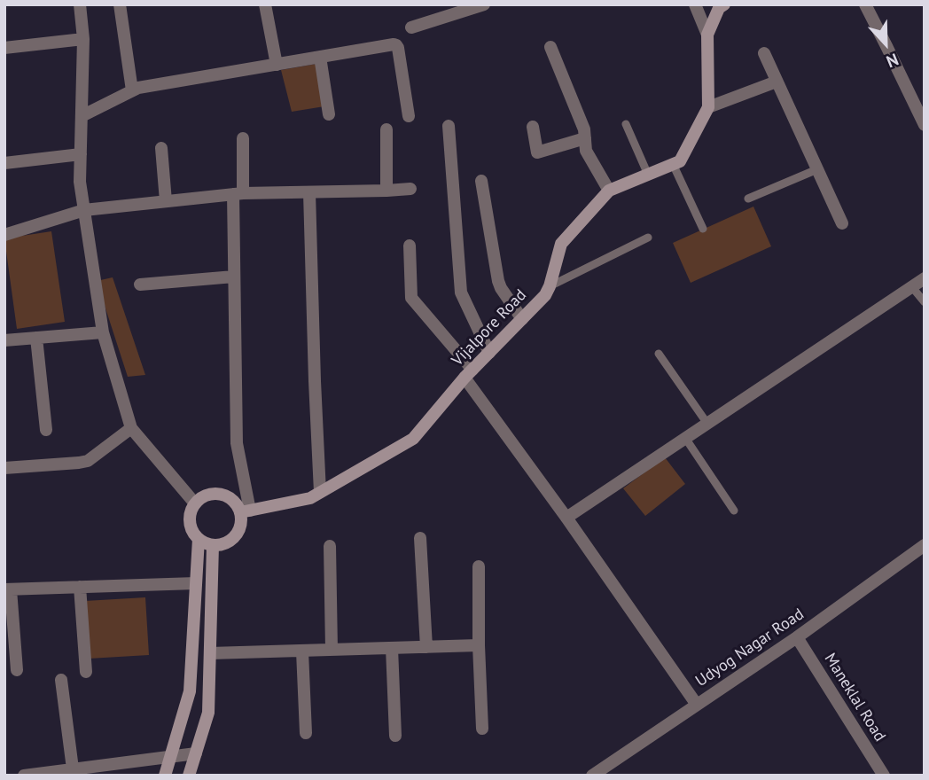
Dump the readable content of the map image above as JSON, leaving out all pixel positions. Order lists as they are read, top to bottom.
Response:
{
  "streets": {
    "main road": ["Vijalpore Road"],
    "street": ["Udyog Nagar Road", "Maneklal Road"]
  },
  "crossings": [
    ["Udyog Nagar Road", "Maneklal Road"]
  ],
  "north": "bottom"
}
